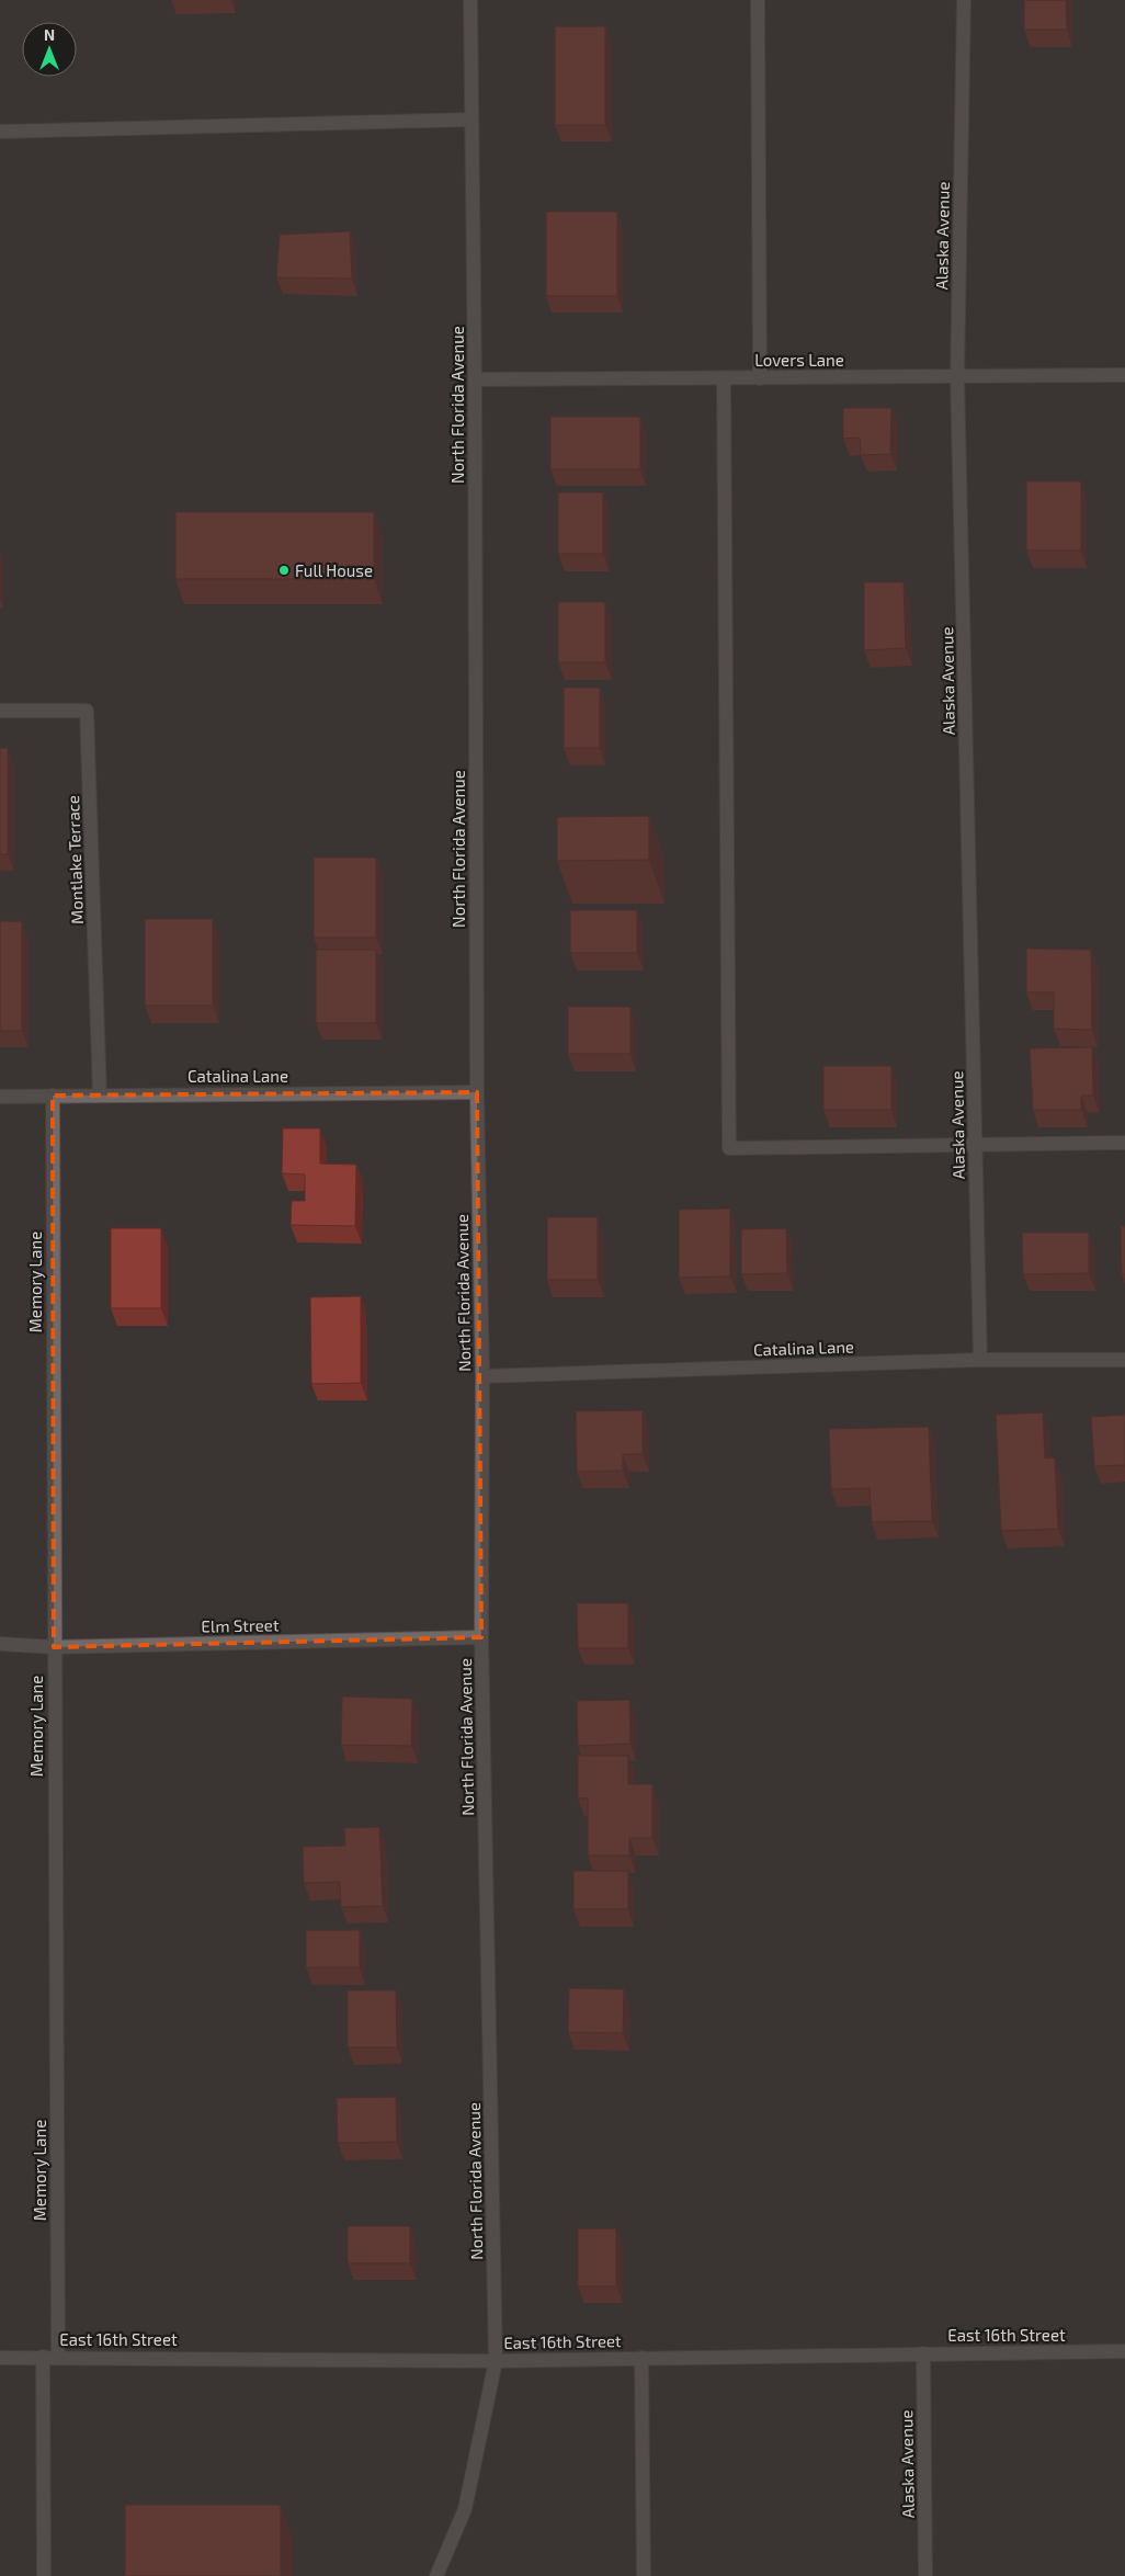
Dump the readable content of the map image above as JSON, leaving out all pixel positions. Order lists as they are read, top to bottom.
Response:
{
  "streets": {
    "street": [
      "Alaska Avenue",
      "Lovers Lane",
      "North Florida Avenue",
      "Montlake Terrace",
      "Catalina Lane",
      "Memory Lane",
      "Elm Street",
      "East 16th Street"
    ]
  },
  "crossings": [
    ["Alaska Avenue", "Lovers Lane"],
    ["Alaska Avenue", "Catalina Lane"],
    ["Alaska Avenue", "East 16th Street"],
    ["Lovers Lane", "North Florida Avenue"],
    ["North Florida Avenue", "Catalina Lane"],
    ["North Florida Avenue", "Elm Street"],
    ["North Florida Avenue", "East 16th Street"],
    ["Montlake Terrace", "Catalina Lane"],
    ["Catalina Lane", "Memory Lane"],
    ["Memory Lane", "Elm Street"],
    ["Memory Lane", "East 16th Street"]
  ],
  "places": ["Full House"],
  "north": "top"
}
